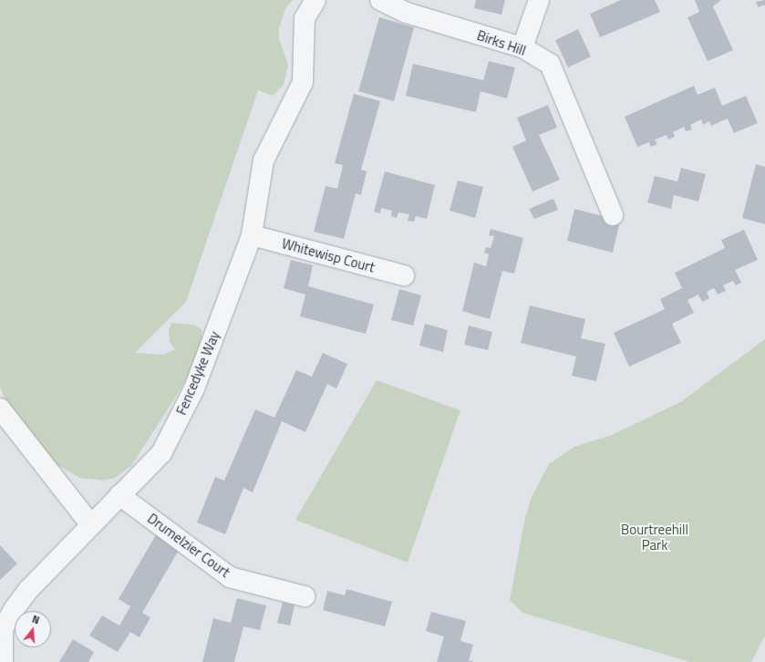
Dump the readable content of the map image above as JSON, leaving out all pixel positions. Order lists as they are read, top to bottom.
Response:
{
  "streets": {
    "street": [
      "Birks Hill",
      "Whitewisp Court",
      "Fencedyke Way",
      "Drumelzier Court"
    ]
  },
  "crossings": [
    ["Whitewisp Court", "Fencedyke Way"],
    ["Fencedyke Way", "Drumelzier Court"]
  ],
  "parks": ["Bourtreehill Park"],
  "north": "top"
}
